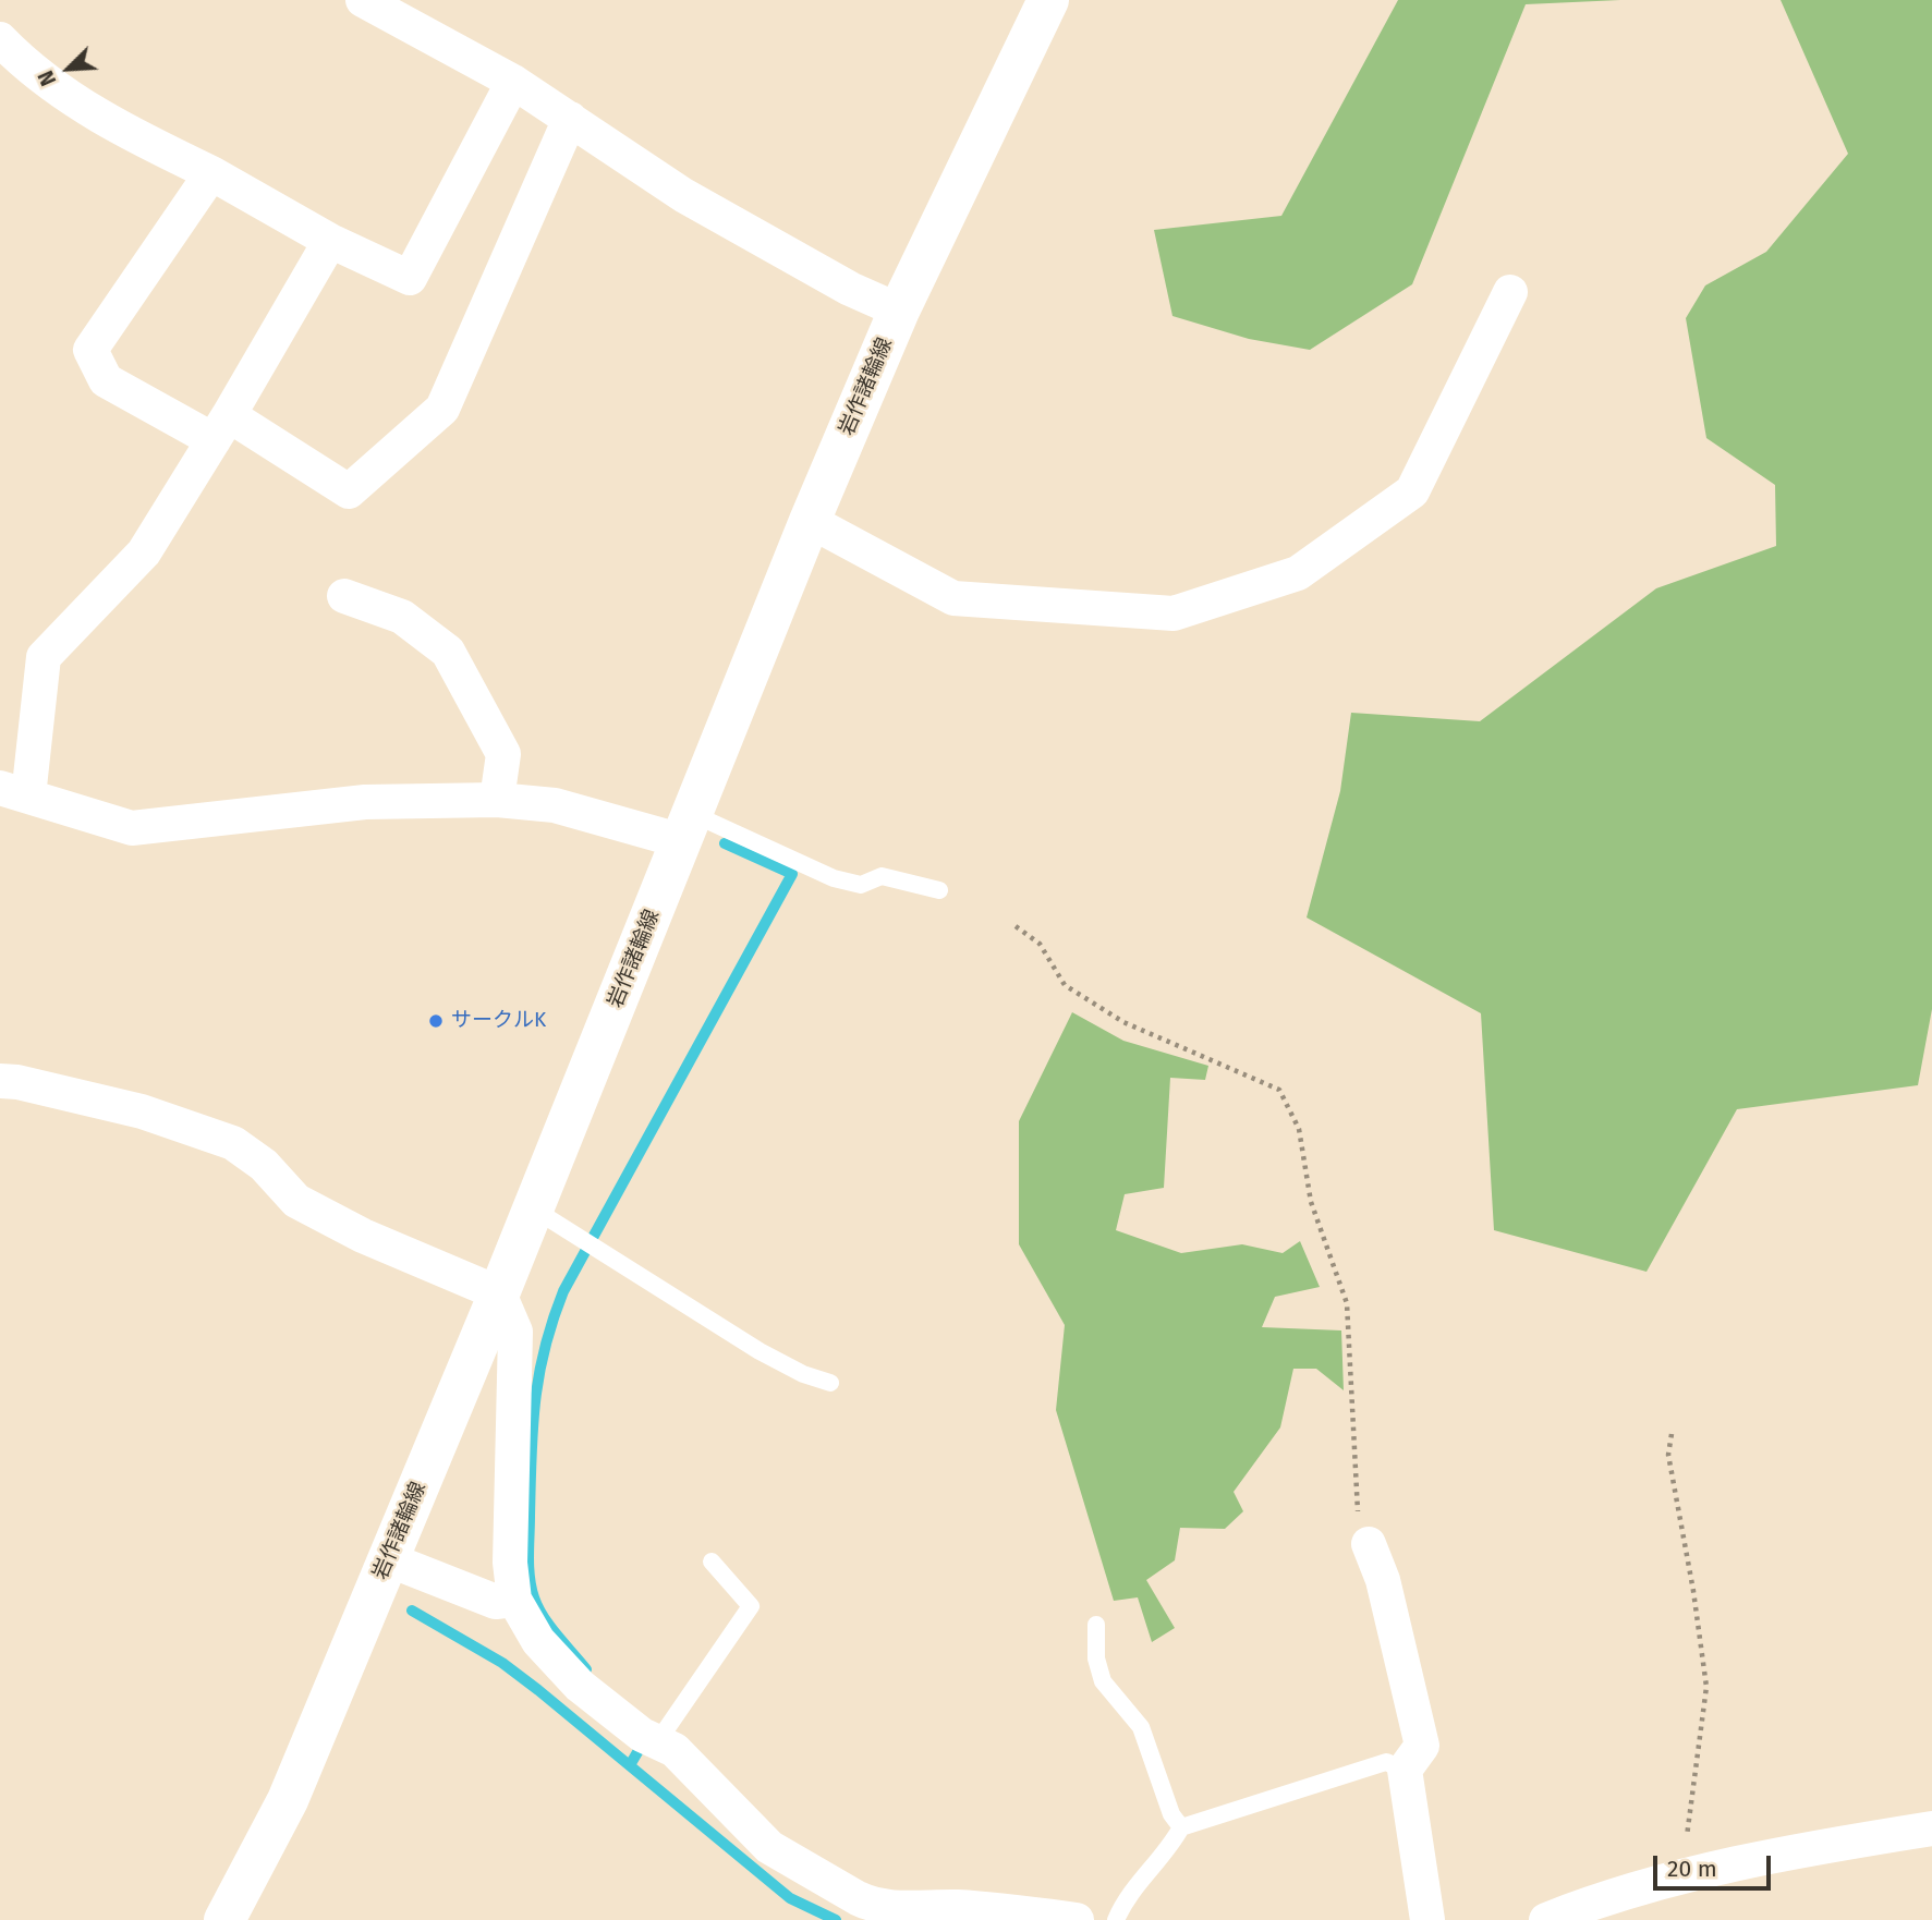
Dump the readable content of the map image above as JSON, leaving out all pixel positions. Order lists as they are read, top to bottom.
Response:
{
  "streets": {
    "main road": ["岩作諸輪線"]
  },
  "places": ["サークルK"],
  "scale_bar": "20 m",
  "north": "bottom left"
}
